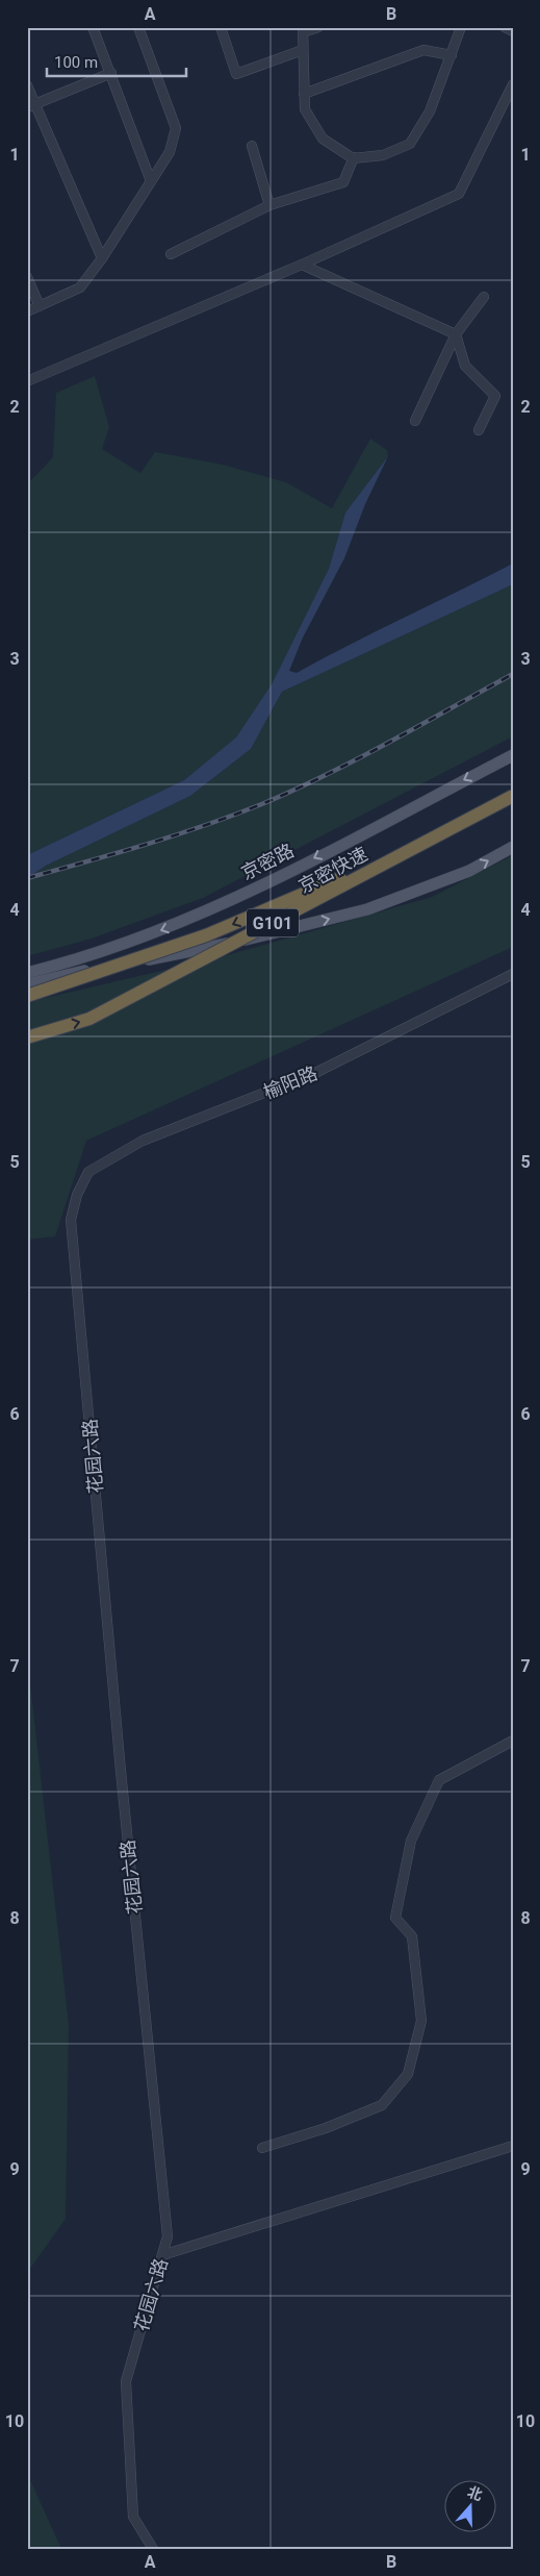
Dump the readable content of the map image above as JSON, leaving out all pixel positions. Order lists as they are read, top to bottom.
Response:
{
  "streets": {
    "highway": ["京密快速", "G101"],
    "main road": ["京密路"],
    "street": ["榆阳路", "花园六路"]
  },
  "crossings": [
    ["榆阳路", "花园六路"]
  ],
  "scale_bar": "100 m",
  "north": "top",
  "grid": {
    "columns": ["A", "B"],
    "rows": [
      "1",
      "2",
      "3",
      "4",
      "5",
      "6",
      "7",
      "8",
      "9",
      "10"
    ]
  }
}
